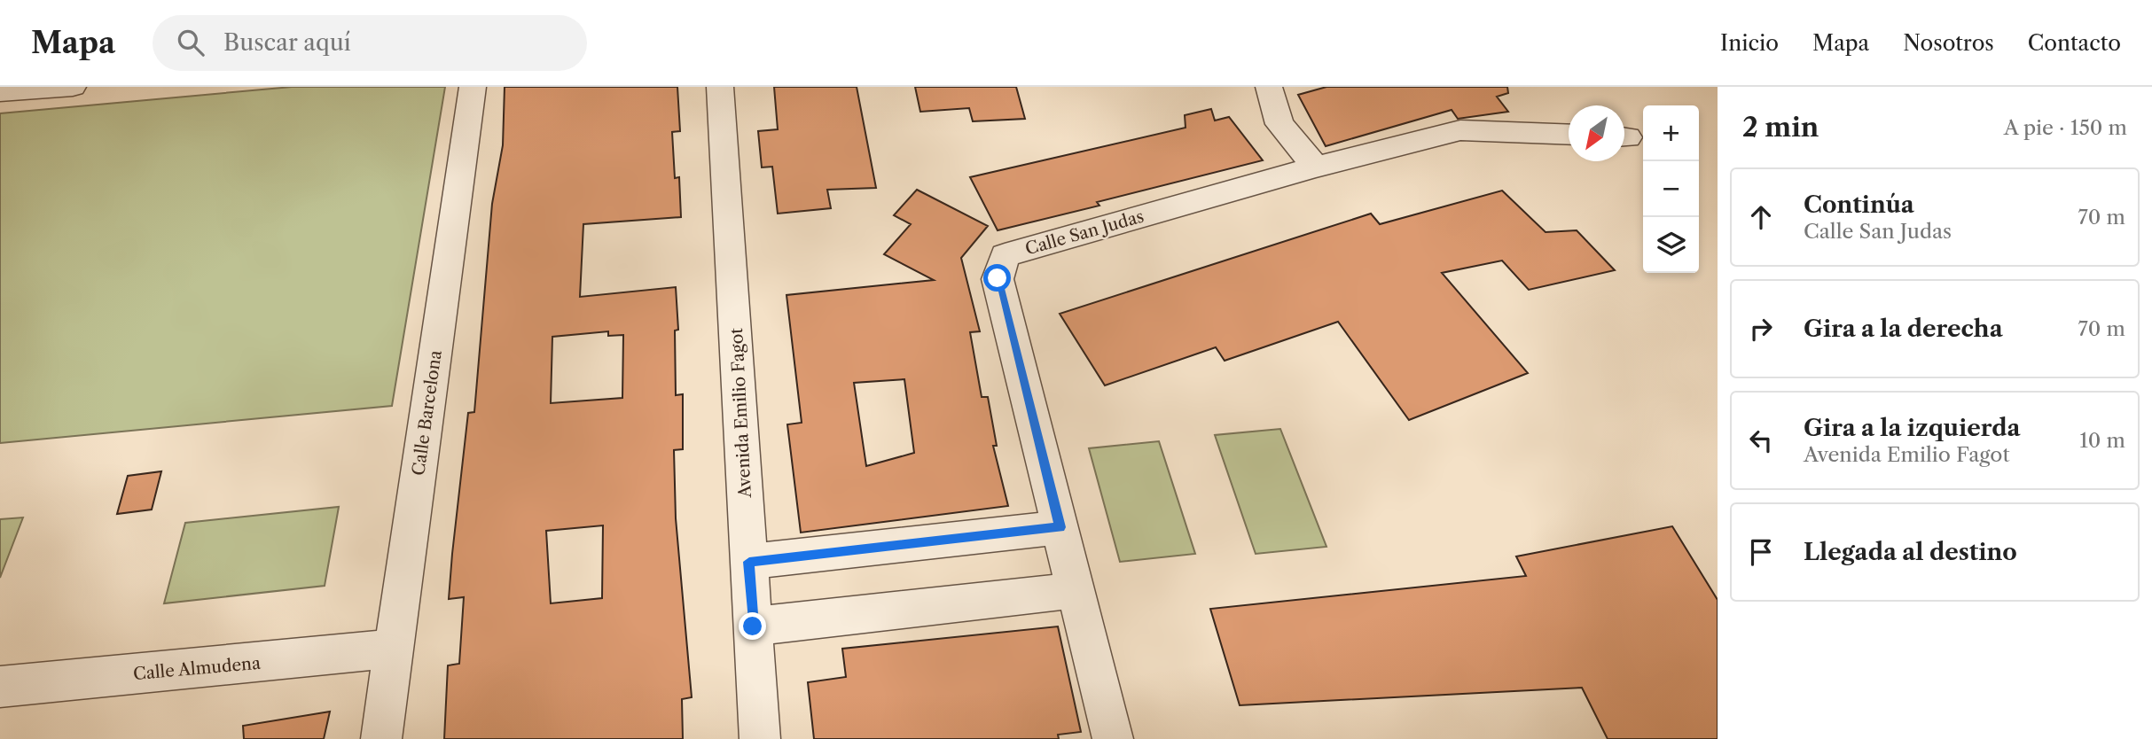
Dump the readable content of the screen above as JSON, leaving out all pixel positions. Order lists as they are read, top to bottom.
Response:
{
  "streets": {
    "street": [
      "Calle San Judas",
      "Calle Barcelona",
      "Avenida Emilio Fagot",
      "Calle Almudena"
    ]
  },
  "crossings": [
    ["Calle Barcelona", "Calle Almudena"]
  ],
  "north": "bottom left",
  "page": {
    "header": "Mapa",
    "search": "Buscar aquí",
    "nav": [
      "Inicio",
      "Mapa",
      "Nosotros",
      "Contacto"
    ],
    "heading": ["2 min", "A pie · 150 m"],
    "map_buttons": ["+", "−"],
    "list": [
      ["Continúa", "Calle San Judas", "70 m"],
      ["Gira a la derecha", "70 m"],
      ["Gira a la izquierda", "Avenida Emilio Fagot", "10 m"],
      "Llegada al destino"
    ]
  }
}
